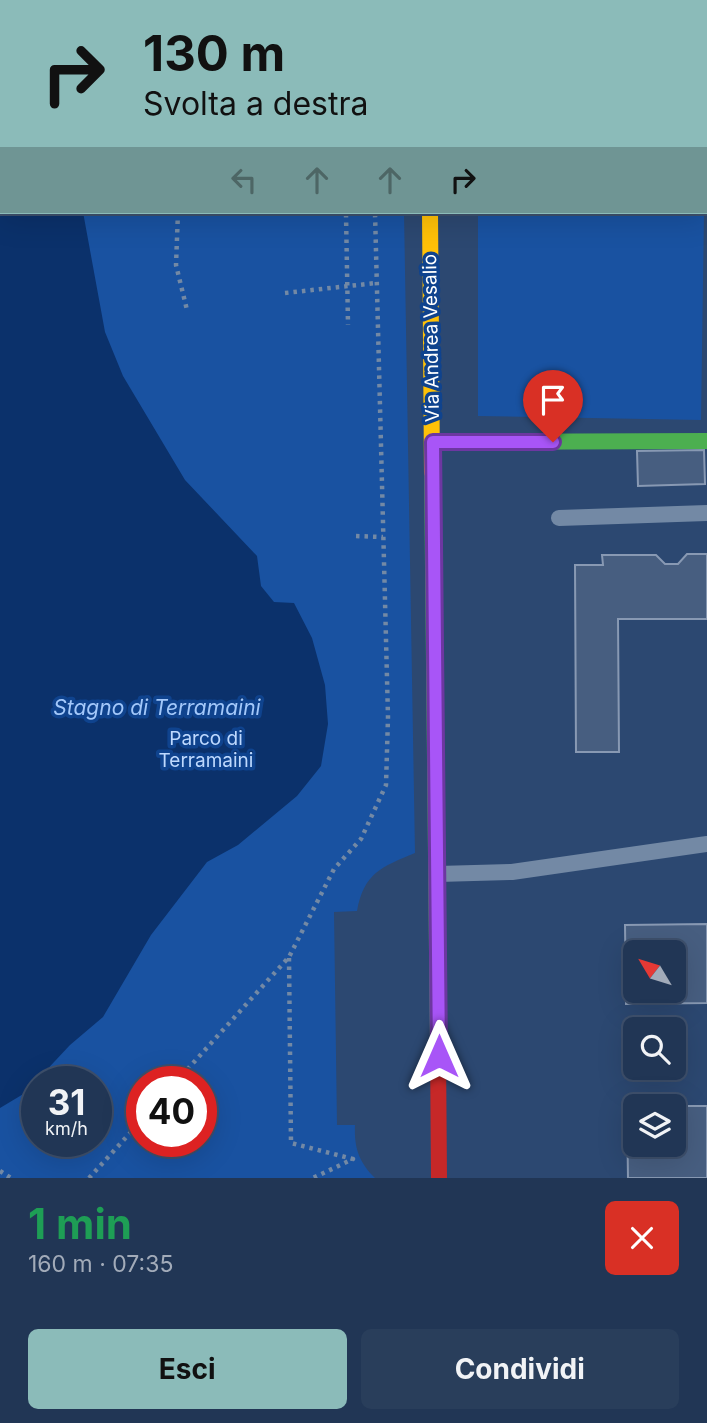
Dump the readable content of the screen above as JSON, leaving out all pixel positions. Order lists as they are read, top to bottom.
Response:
{
  "streets": {
    "street": ["Via Andrea Vesalio"]
  },
  "water": ["Stagno di Terramaini"],
  "parks": ["Parco di Terramaini"],
  "north": "top left",
  "page": {
    "turn": ["130 m", "Svolta a destra"],
    "speed": "31 km/h",
    "limit": "40",
    "heading": ["1 min", "160 m · 07:35"],
    "buttons": ["Esci", "Condividi"]
  }
}
